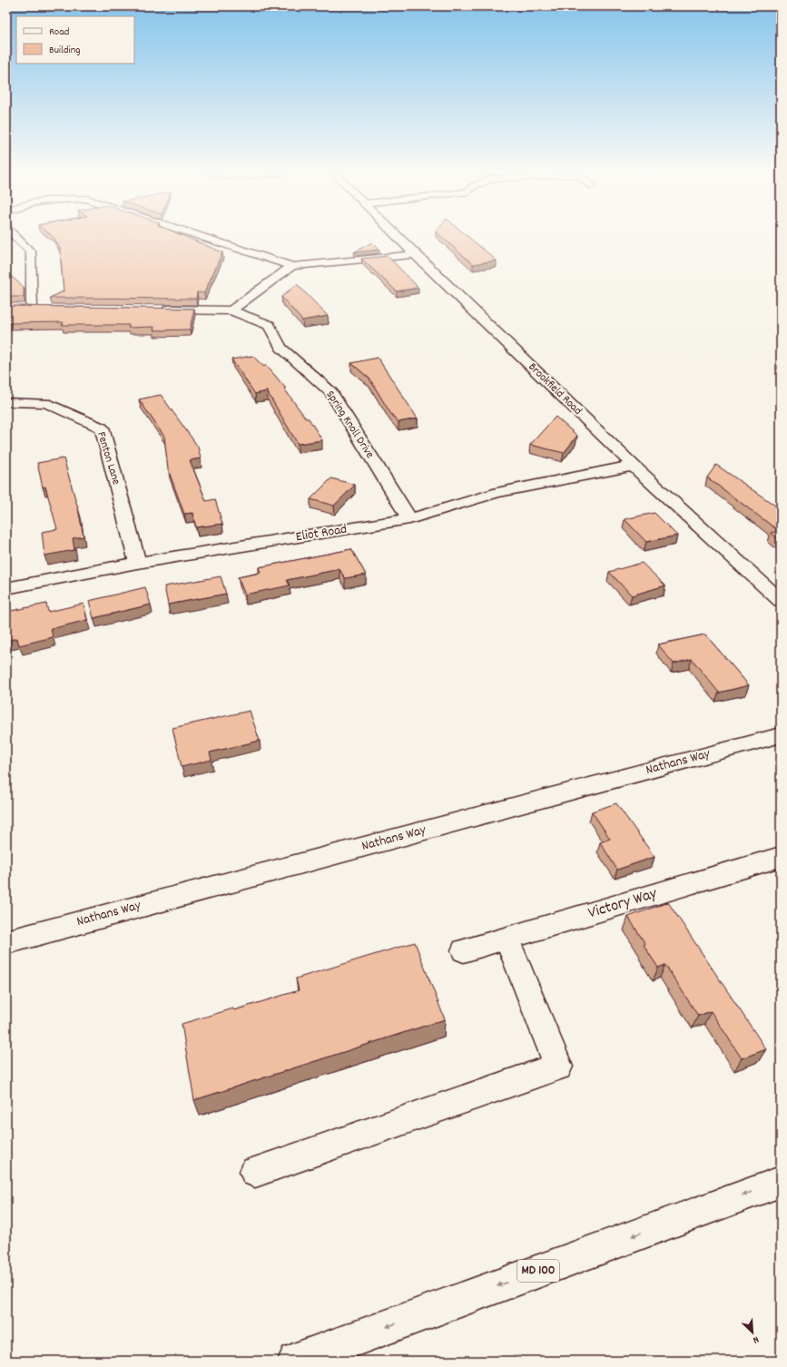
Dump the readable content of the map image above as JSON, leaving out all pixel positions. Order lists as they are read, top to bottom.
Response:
{
  "streets": {
    "main road": [
      "Brookfield Road",
      "Spring Knoll Drive",
      "Fenton Lane",
      "Eliot Road",
      "Nathans Way",
      "Victory Way",
      "MD 100"
    ]
  },
  "crossings": [
    ["Brookfield Road", "Eliot Road"],
    ["Spring Knoll Drive", "Eliot Road"],
    ["Fenton Lane", "Eliot Road"]
  ],
  "legend": ["Road", "Building"],
  "north": "bottom right"
}
